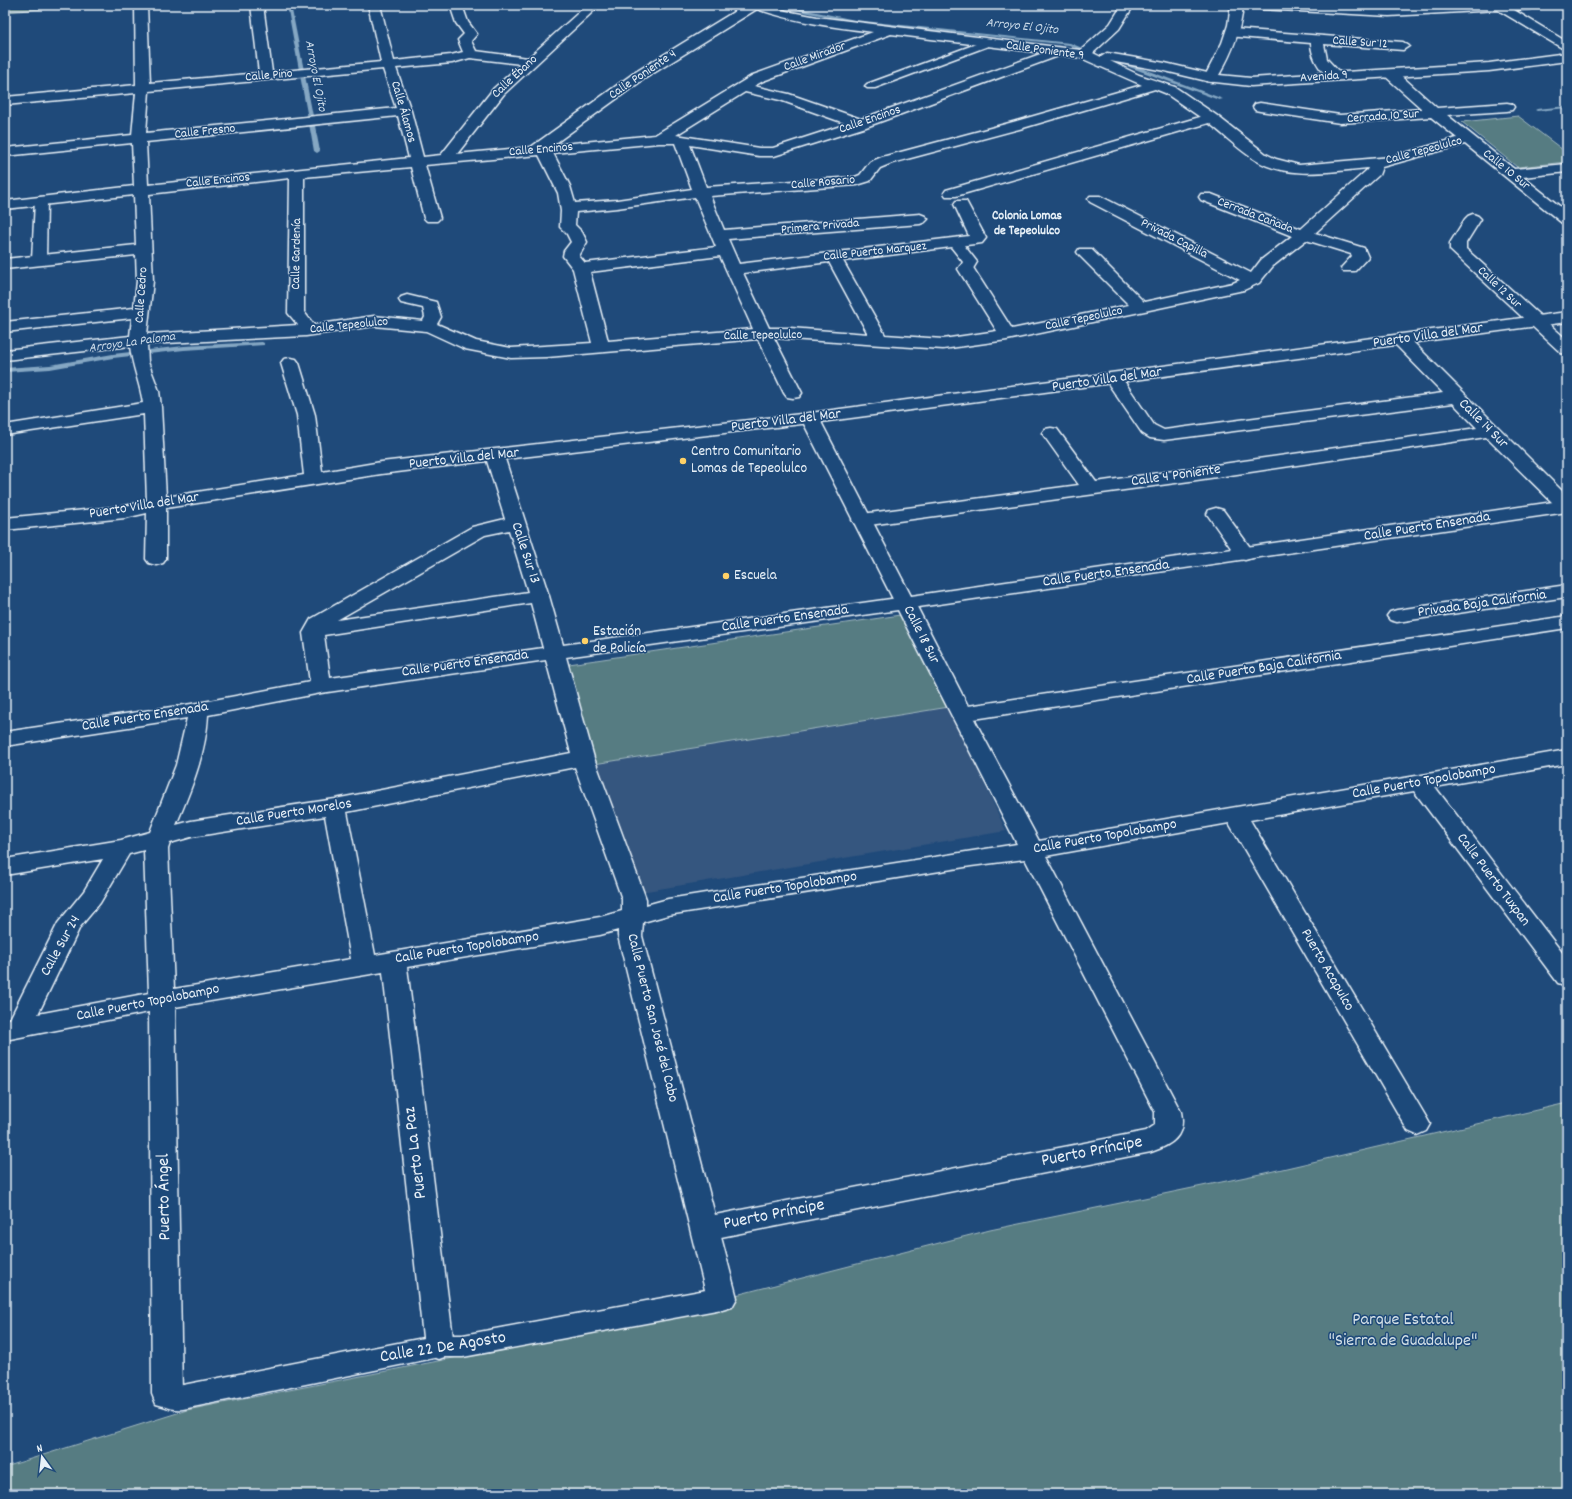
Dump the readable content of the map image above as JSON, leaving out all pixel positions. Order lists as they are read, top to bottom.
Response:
{
  "streets": {
    "street": [
      "Calle Sur 12",
      "Calle Poniente 9",
      "Calle Mirador",
      "Calle Poniente 4",
      "Calle Pino",
      "Calle Ébano",
      "Avenida 9",
      "Calle Álamos",
      "Cerrada 10 Sur",
      "Calle Encinos",
      "Calle Fresno",
      "Calle Tepeolulco",
      "Calle 10 Sur",
      "Calle Rosario",
      "Cerrada Cañada",
      "Primera Privada",
      "Privada Capilla",
      "Calle Puerto Marquez",
      "Calle Gardenía",
      "Calle 12 Sur",
      "Calle Cedro",
      "Puerto Villa del Mar",
      "Calle 14 Sur",
      "Calle 4 Poniente",
      "Calle Puerto Ensenada",
      "Calle Sur 13",
      "Privada Baja California",
      "Calle 18 Sur",
      "Calle Puerto Baja California",
      "Calle Puerto Topolobampo",
      "Calle Puerto Morelos",
      "Calle Puerto Tuxpan",
      "Calle Sur 24",
      "Puerto Acapulco",
      "Calle Puerto San José del Cabo",
      "Puerto Príncipe",
      "Puerto La Paz",
      "Puerto Ángel",
      "Calle 22 De Agosto"
    ]
  },
  "crossings": [
    ["Calle Sur 12", "Avenida 9"],
    ["Calle Poniente 9", "Calle Mirador"],
    ["Calle Poniente 9", "Avenida 9"],
    ["Calle Poniente 9", "Calle Encinos"],
    ["Calle Poniente 9", "Calle Tepeolulco"],
    ["Calle Poniente 9", "Calle Rosario"],
    ["Calle Poniente 9", "Calle Puerto Marquez"],
    ["Calle Mirador", "Calle Encinos"],
    ["Calle Poniente 4", "Calle Encinos"],
    ["Calle Pino", "Calle Ébano"],
    ["Calle Pino", "Calle Álamos"],
    ["Calle Pino", "Calle Cedro"],
    ["Calle Ébano", "Calle Encinos"],
    ["Avenida 9", "Calle 10 Sur"],
    ["Calle Álamos", "Calle Encinos"],
    ["Calle Álamos", "Calle Fresno"],
    ["Cerrada 10 Sur", "Calle 10 Sur"],
    ["Calle Encinos", "Calle Gardenía"],
    ["Calle Encinos", "Calle Cedro"],
    ["Calle Fresno", "Calle Cedro"],
    ["Calle Tepeolulco", "Calle 10 Sur"],
    ["Calle Tepeolulco", "Cerrada Cañada"],
    ["Calle Tepeolulco", "Privada Capilla"],
    ["Calle Tepeolulco", "Calle Gardenía"],
    ["Calle Tepeolulco", "Calle Cedro"],
    ["Calle 12 Sur", "Puerto Villa del Mar"],
    ["Calle Cedro", "Puerto Villa del Mar"],
    ["Puerto Villa del Mar", "Calle 14 Sur"],
    ["Puerto Villa del Mar", "Calle Sur 13"],
    ["Puerto Villa del Mar", "Calle 18 Sur"],
    ["Calle 14 Sur", "Calle 4 Poniente"],
    ["Calle 14 Sur", "Calle Puerto Ensenada"],
    ["Calle 4 Poniente", "Calle 18 Sur"],
    ["Calle Puerto Ensenada", "Calle Sur 13"],
    ["Calle Puerto Ensenada", "Calle 18 Sur"],
    ["Calle Puerto Ensenada", "Calle Puerto San José del Cabo"],
    ["Calle Sur 13", "Calle Puerto San José del Cabo"],
    ["Calle 18 Sur", "Calle Puerto Baja California"],
    ["Calle 18 Sur", "Calle Puerto Topolobampo"],
    ["Calle 18 Sur", "Puerto Príncipe"],
    ["Calle Puerto Topolobampo", "Calle Puerto Tuxpan"],
    ["Calle Puerto Topolobampo", "Calle Sur 24"],
    ["Calle Puerto Topolobampo", "Puerto Acapulco"],
    ["Calle Puerto Topolobampo", "Calle Puerto San José del Cabo"],
    ["Calle Puerto Topolobampo", "Puerto Príncipe"],
    ["Calle Puerto Topolobampo", "Puerto La Paz"],
    ["Calle Puerto Topolobampo", "Puerto Ángel"],
    ["Calle Puerto Morelos", "Calle Sur 24"],
    ["Calle Puerto Morelos", "Calle Puerto San José del Cabo"],
    ["Calle Puerto Morelos", "Puerto Ángel"],
    ["Calle Puerto San José del Cabo", "Puerto Príncipe"],
    ["Calle Puerto San José del Cabo", "Calle 22 De Agosto"],
    ["Puerto La Paz", "Calle 22 De Agosto"],
    ["Puerto Ángel", "Calle 22 De Agosto"]
  ],
  "districts": ["Colonia Lomas de Tepeolulco"],
  "water": ["Arroyo El Ojito", "Arroyo La Paloma"],
  "parks": ["Parque Estatal \"Sierra de Guadalupe\""],
  "places": ["Centro Comunitario Lomas de Tepeolulco", "Escuela", "Estación de Policía"],
  "north": "top"
}
